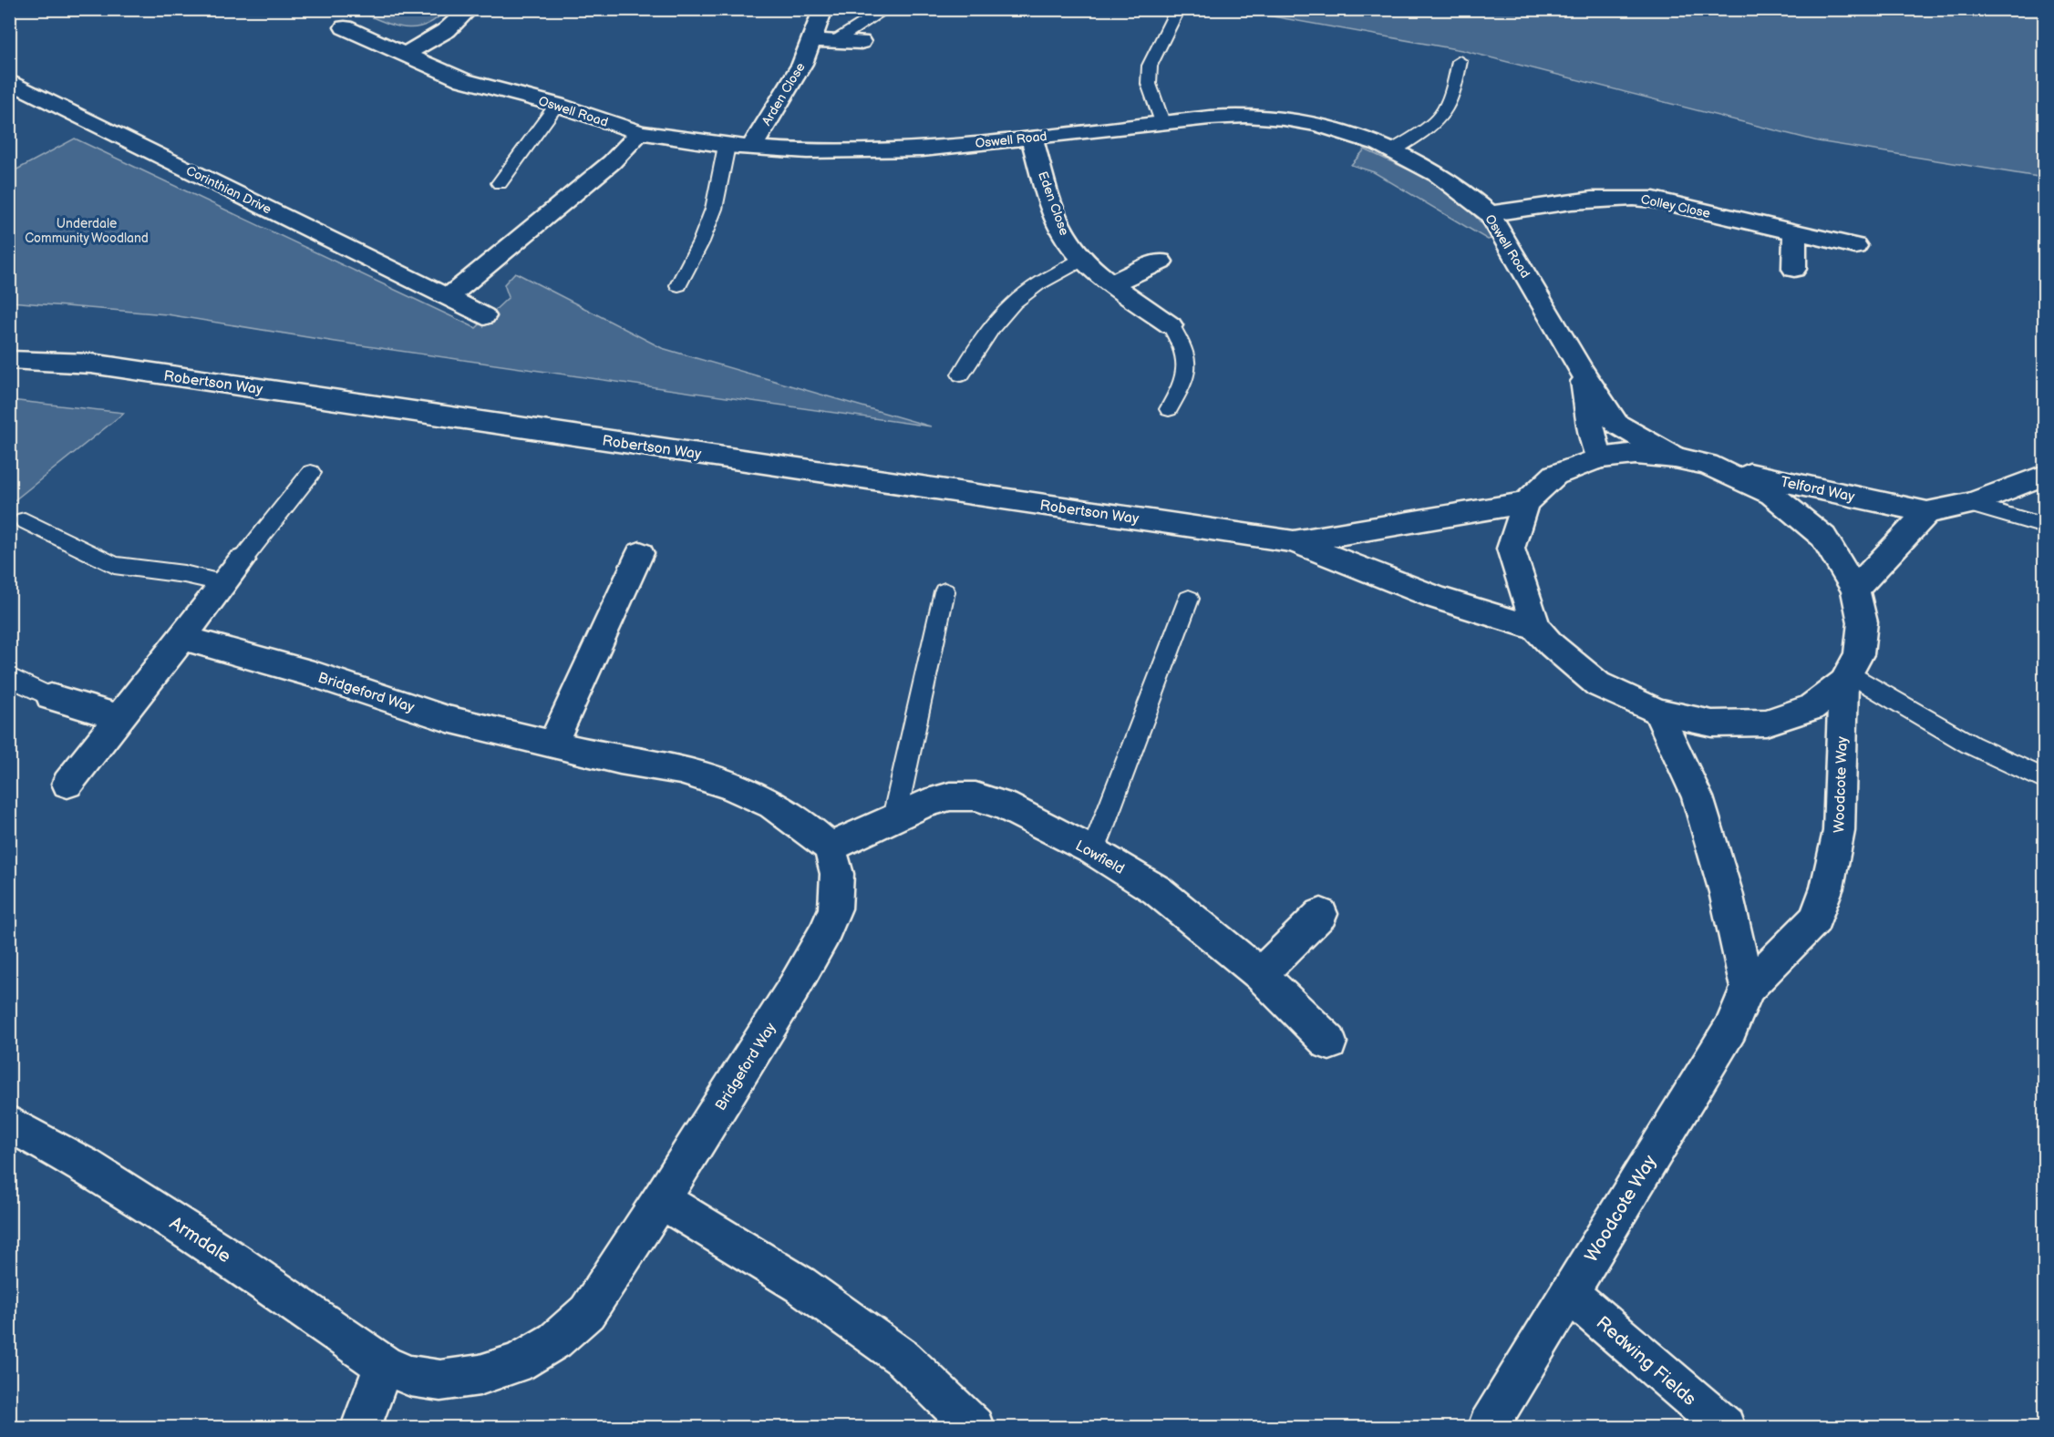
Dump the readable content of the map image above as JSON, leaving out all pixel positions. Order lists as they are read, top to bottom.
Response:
{
  "streets": {
    "street": [
      "Arden Close",
      "Oswell Road",
      "Corinthian Drive",
      "Eden Close",
      "Colley Close",
      "Robertson Way",
      "Telford Way",
      "Bridgeford Way",
      "Woodcote Way",
      "Lowfield",
      "Armdale",
      "Redwing Fields"
    ]
  },
  "crossings": [
    ["Arden Close", "Oswell Road"],
    ["Oswell Road", "Eden Close"],
    ["Oswell Road", "Colley Close"],
    ["Bridgeford Way", "Lowfield"],
    ["Bridgeford Way", "Armdale"],
    ["Woodcote Way", "Redwing Fields"]
  ],
  "parks": ["Underdale Community Woodland"]
}
